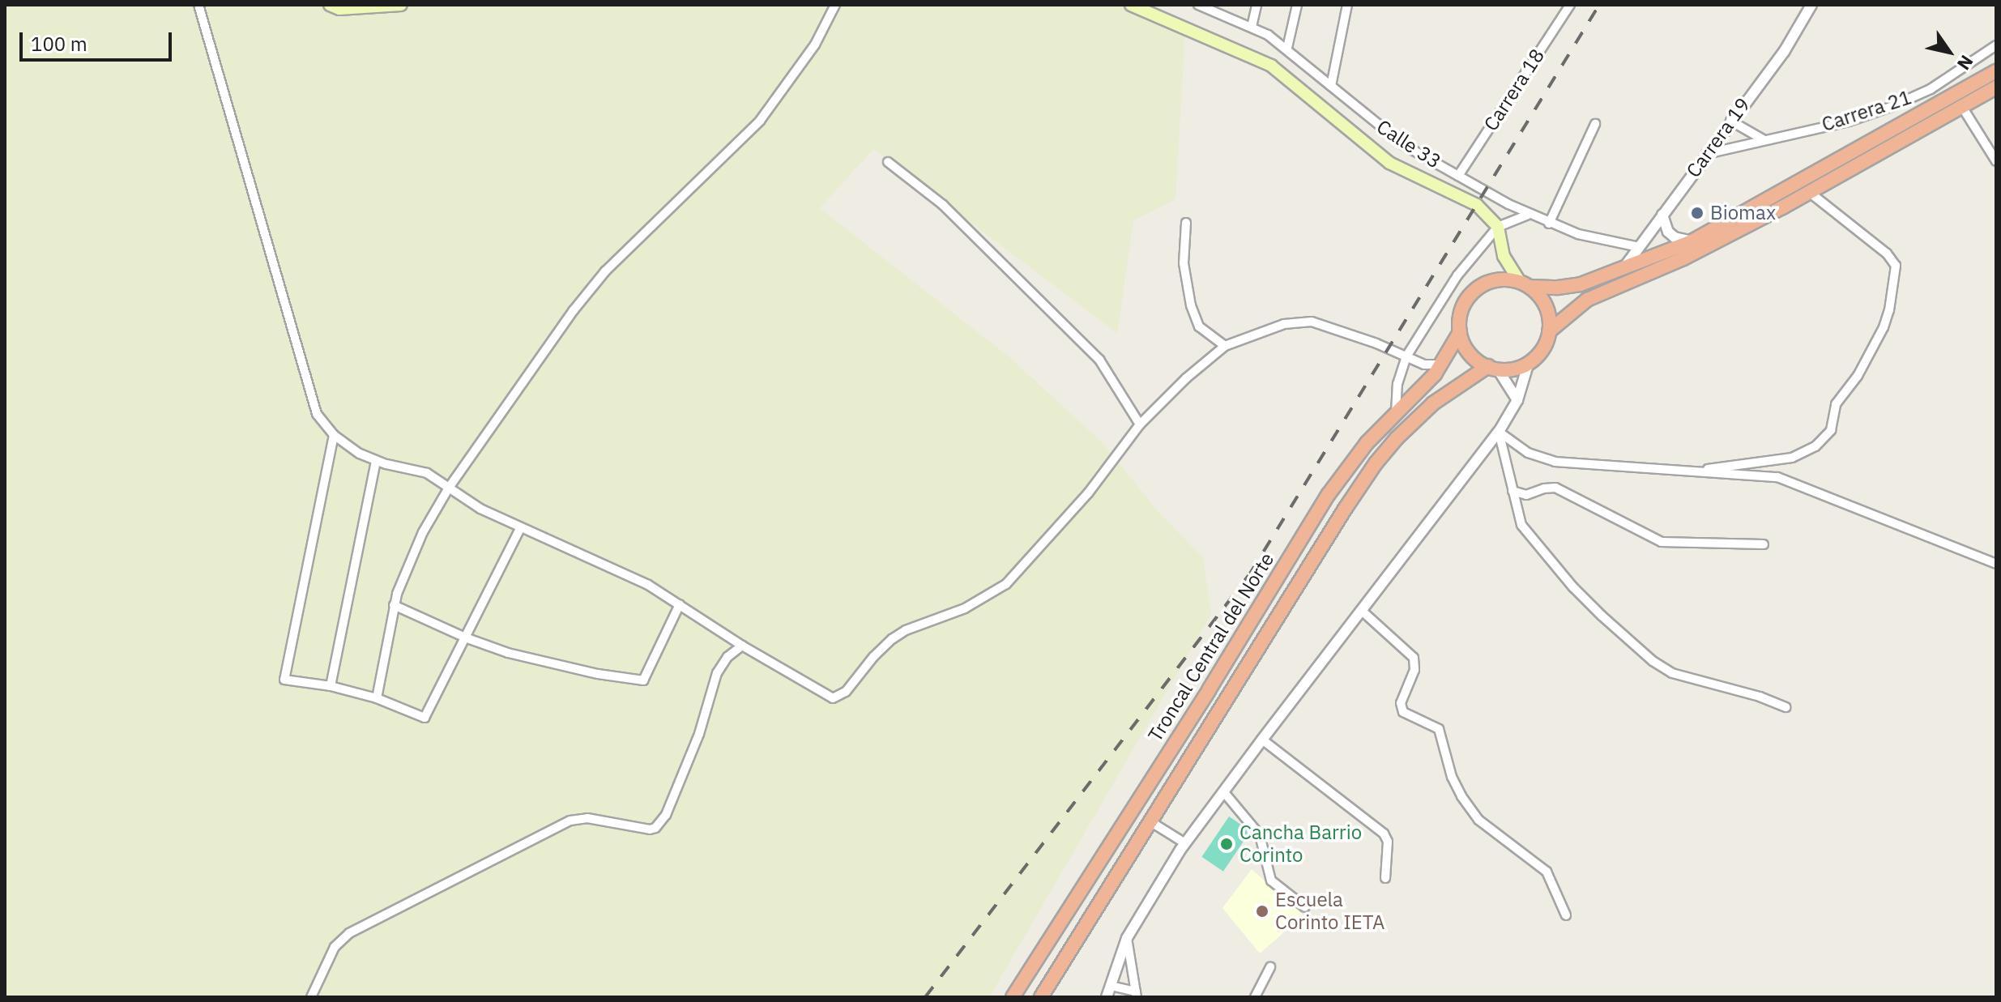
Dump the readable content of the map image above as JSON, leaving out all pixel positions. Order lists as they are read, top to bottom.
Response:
{
  "streets": {
    "highway": ["Troncal Central del Norte"],
    "street": [
      "Carrera 18",
      "Carrera 21",
      "Carrera 19",
      "Calle 33"
    ]
  },
  "crossings": [
    ["Carrera 18", "Calle 33"],
    ["Carrera 21", "Carrera 19"],
    ["Carrera 19", "Calle 33"]
  ],
  "places": ["Biomax", "Cancha Barrio Corinto", "Escuela Corinto IETA"],
  "scale_bar": "100 m",
  "north": "bottom right"
}
